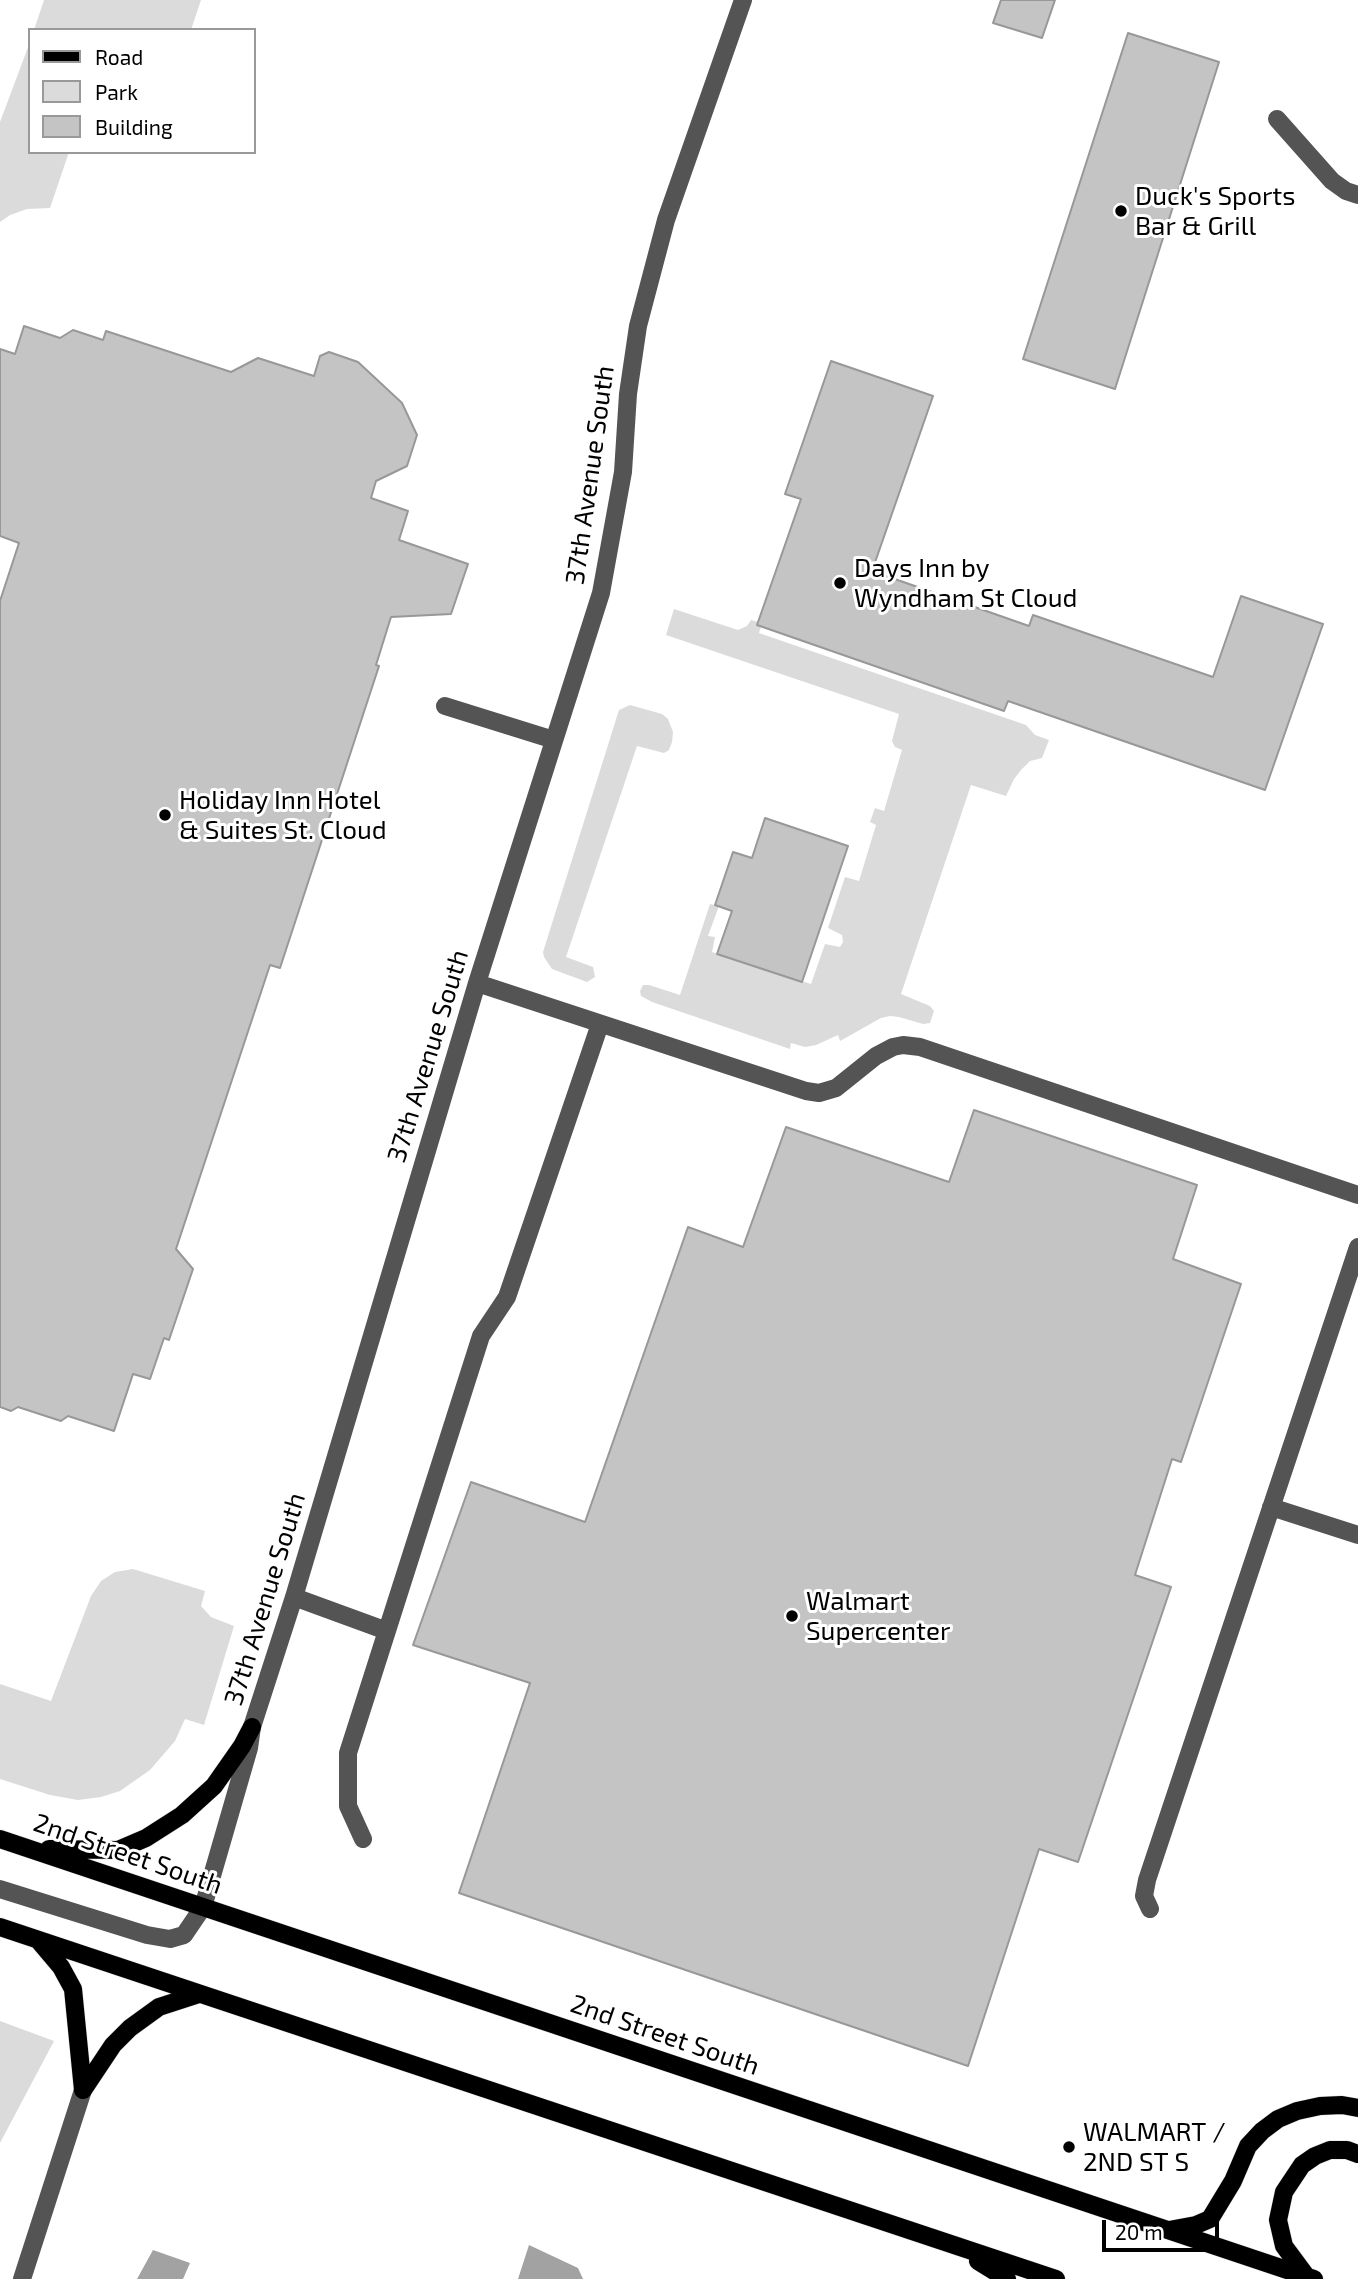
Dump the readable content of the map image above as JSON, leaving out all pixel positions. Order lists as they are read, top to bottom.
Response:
{
  "streets": {
    "main road": ["2nd Street South"],
    "street": ["37th Avenue South"]
  },
  "crossings": [
    ["37th Avenue South", "2nd Street South"]
  ],
  "places": [
    "Duck's Sports Bar & Grill",
    "Days Inn by Wyndham St Cloud",
    "Holiday Inn Hotel & Suites St. Cloud",
    "Walmart Supercenter",
    "WALMART / 2ND ST S"
  ],
  "legend": ["Road", "Park", "Building"],
  "scale_bar": "20 m"
}
